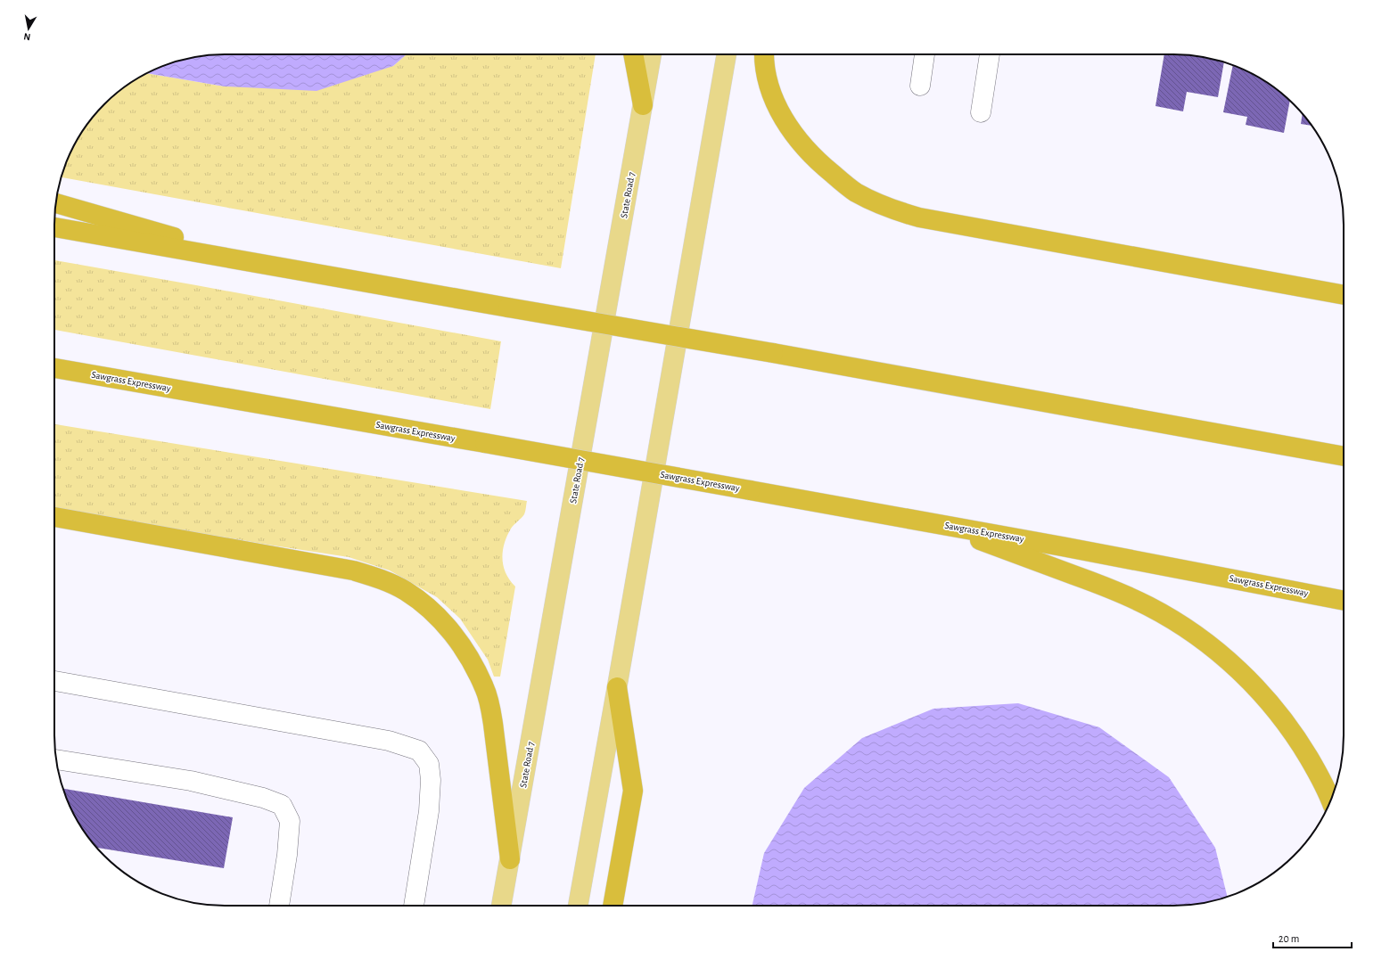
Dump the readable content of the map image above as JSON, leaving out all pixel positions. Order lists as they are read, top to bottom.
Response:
{
  "streets": {
    "highway": ["Sawgrass Expressway"],
    "main road": ["State Road 7"]
  },
  "scale_bar": "20 m",
  "north": "bottom"
}
